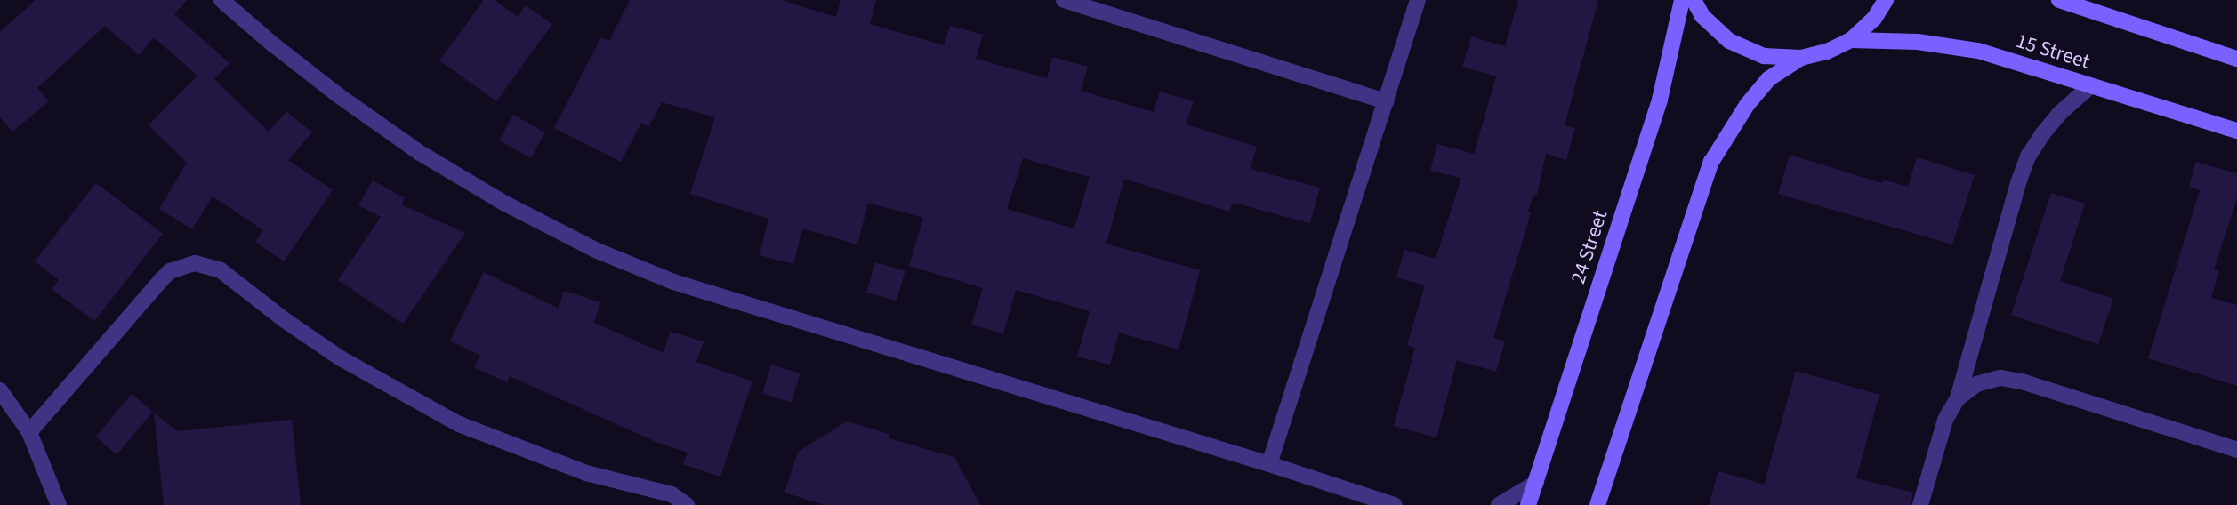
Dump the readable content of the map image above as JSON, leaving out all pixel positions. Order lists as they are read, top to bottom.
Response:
{
  "streets": {
    "street": ["15 Street", "24 Street"]
  }
}
